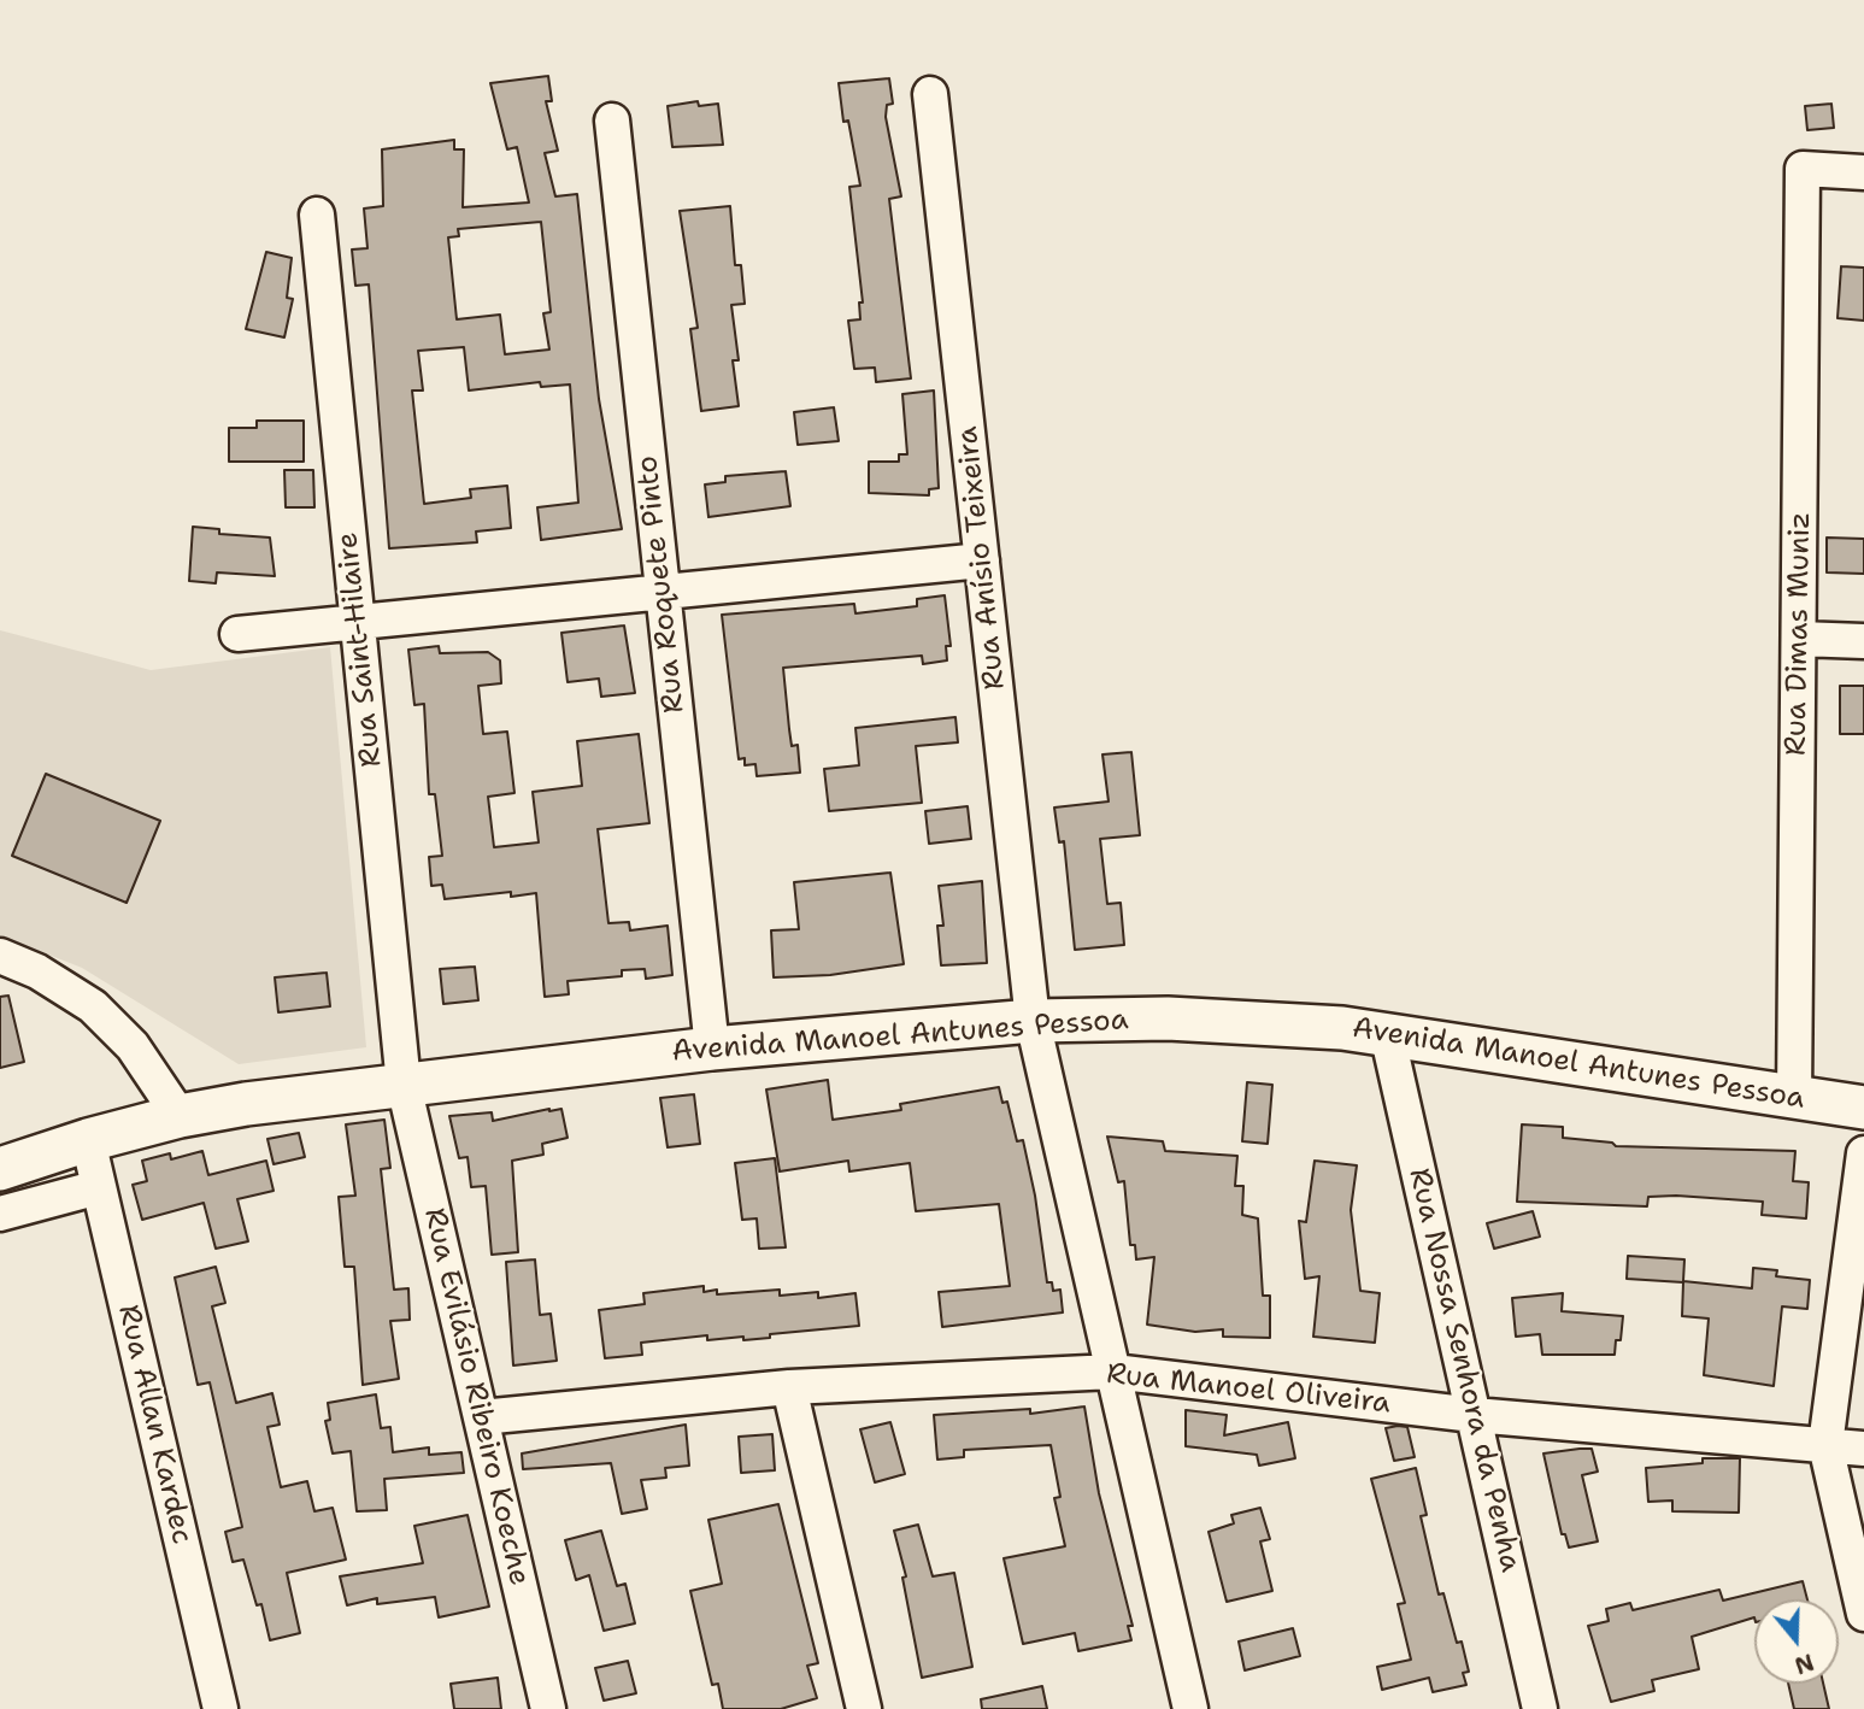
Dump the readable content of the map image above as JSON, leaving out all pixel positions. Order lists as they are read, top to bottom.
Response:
{
  "streets": {
    "main road": ["Avenida Manoel Antunes Pessoa"],
    "street": [
      "Rua Anísio Teixeira",
      "Rua Roquete Pinto",
      "Rua Dimas Muniz",
      "Rua Saint-Hilaire",
      "Rua Nossa Senhora da Penha",
      "Rua Manoel Oliveira",
      "Rua Evilásio Ribeiro Koeche",
      "Rua Allan Kardec"
    ]
  },
  "crossings": [
    ["Rua Anísio Teixeira", "Avenida Manoel Antunes Pessoa"],
    ["Rua Anísio Teixeira", "Rua Manoel Oliveira"],
    ["Rua Roquete Pinto", "Avenida Manoel Antunes Pessoa"],
    ["Rua Dimas Muniz", "Avenida Manoel Antunes Pessoa"],
    ["Rua Saint-Hilaire", "Avenida Manoel Antunes Pessoa"],
    ["Rua Saint-Hilaire", "Rua Evilásio Ribeiro Koeche"],
    ["Avenida Manoel Antunes Pessoa", "Rua Nossa Senhora da Penha"],
    ["Avenida Manoel Antunes Pessoa", "Rua Evilásio Ribeiro Koeche"],
    ["Avenida Manoel Antunes Pessoa", "Rua Allan Kardec"],
    ["Rua Nossa Senhora da Penha", "Rua Manoel Oliveira"],
    ["Rua Manoel Oliveira", "Rua Evilásio Ribeiro Koeche"]
  ],
  "north": "bottom"
}
